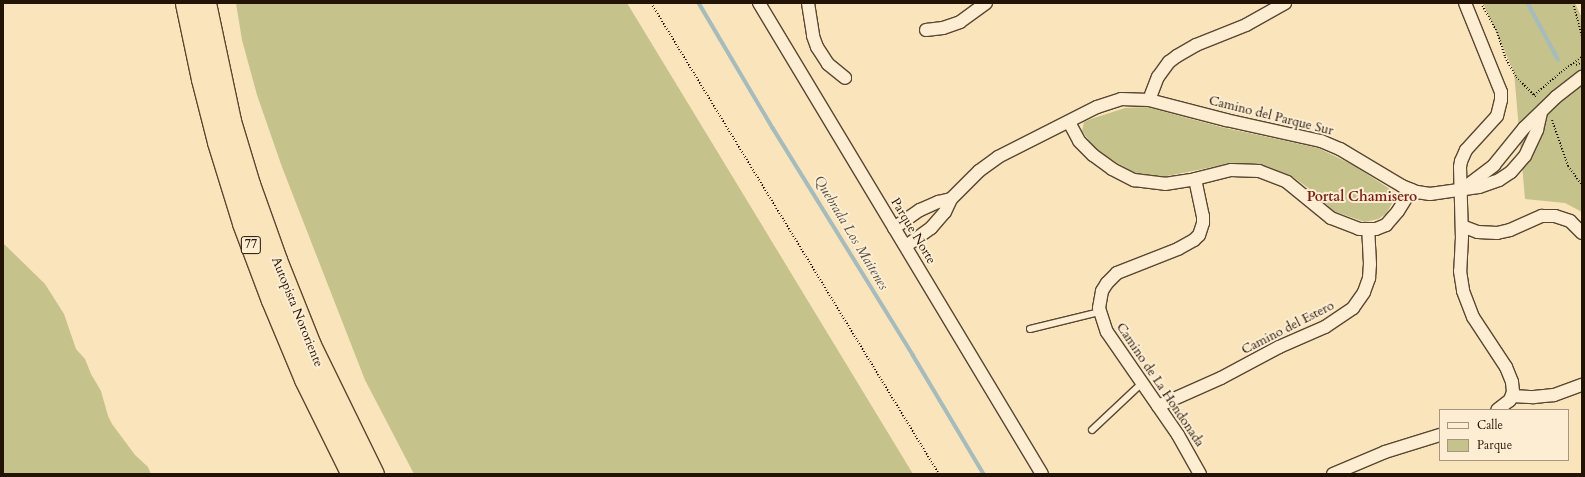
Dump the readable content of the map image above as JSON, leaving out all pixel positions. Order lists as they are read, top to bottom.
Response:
{
  "streets": {
    "highway": ["77", "Autopista Nororiente"],
    "street": [
      "Camino del Parque Sur",
      "Parque Norte",
      "Camino del Estero",
      "Camino de La Hondonada"
    ]
  },
  "crossings": [
    ["Camino del Estero", "Camino de La Hondonada"]
  ],
  "districts": ["Portal Chamisero"],
  "water": ["Quebrada Los Maitenes"],
  "legend": ["Calle", "Parque"]
}
